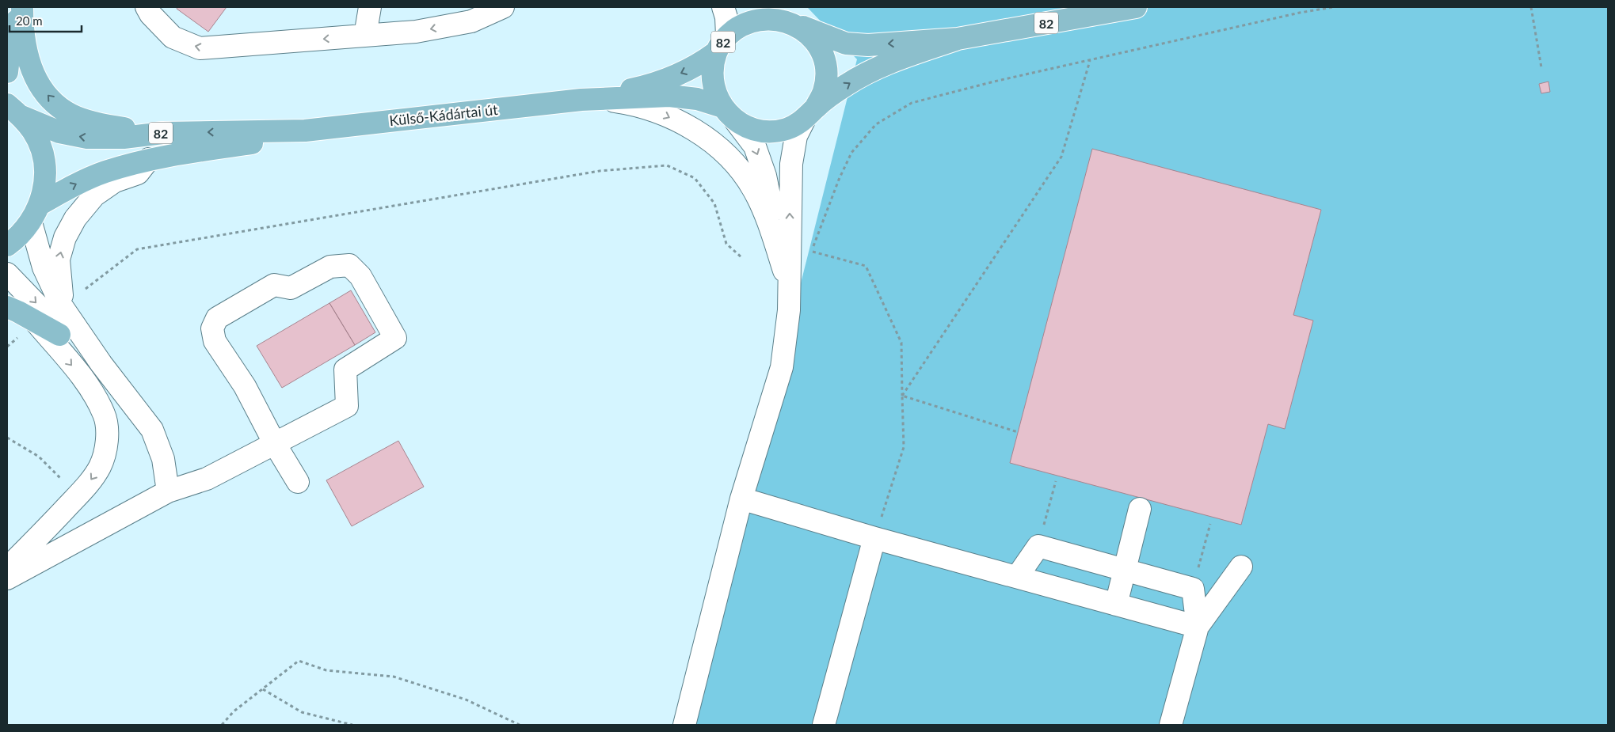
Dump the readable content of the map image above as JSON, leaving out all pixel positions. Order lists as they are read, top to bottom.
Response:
{
  "streets": {
    "main road": ["82", "Külső-Kádártai út"]
  },
  "crossings": [
    ["82", "Külső-Kádártai út"]
  ],
  "scale_bar": "20 m"
}
